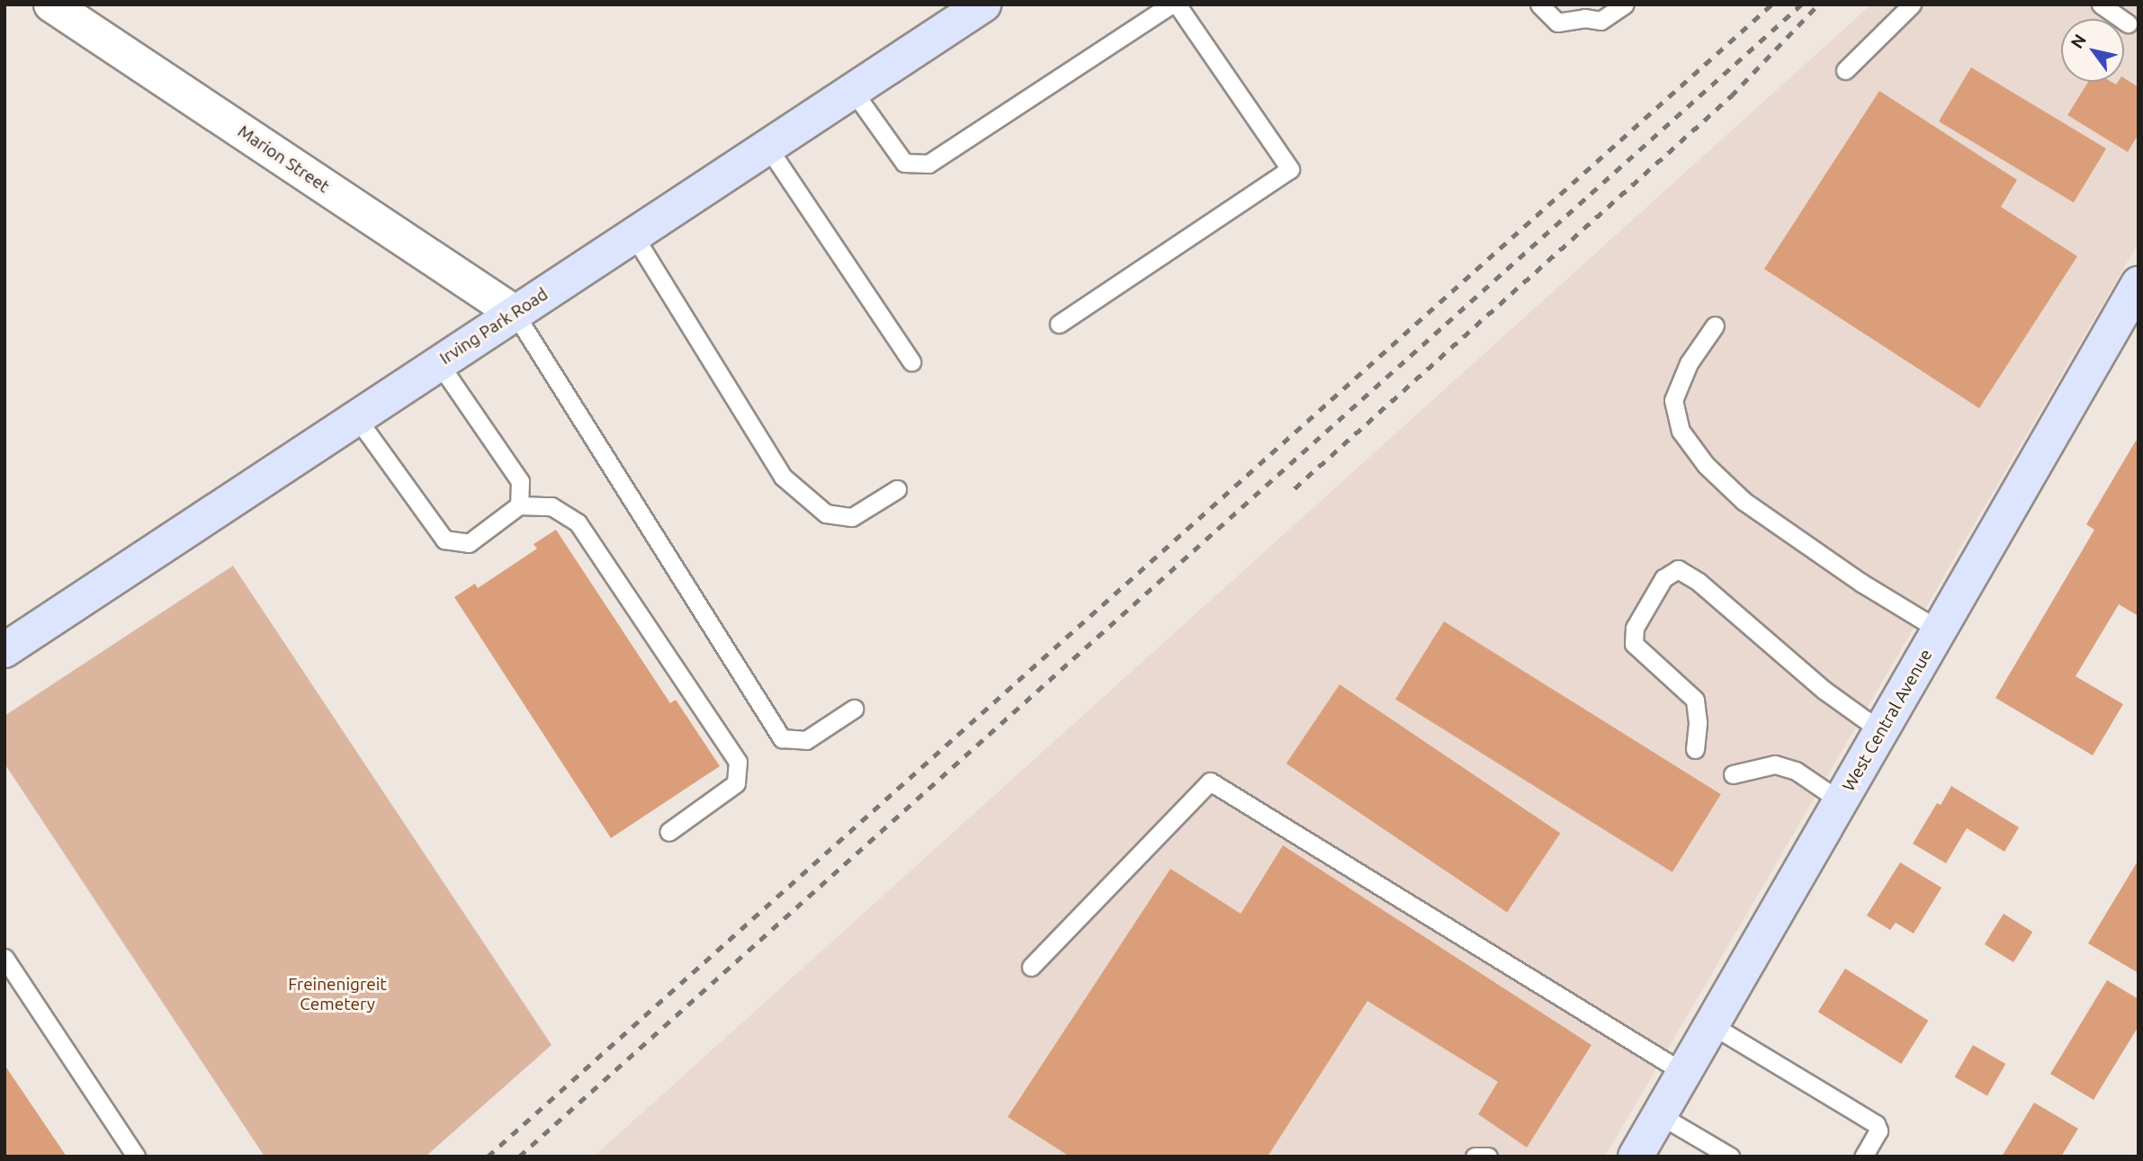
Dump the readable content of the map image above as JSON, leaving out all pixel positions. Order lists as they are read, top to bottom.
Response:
{
  "streets": {
    "main road": ["Irving Park Road", "West Central Avenue"],
    "street": ["Marion Street"]
  },
  "crossings": [
    ["Marion Street", "Irving Park Road"]
  ],
  "parks": ["Freinenigreit Cemetery"],
  "north": "top left"
}
